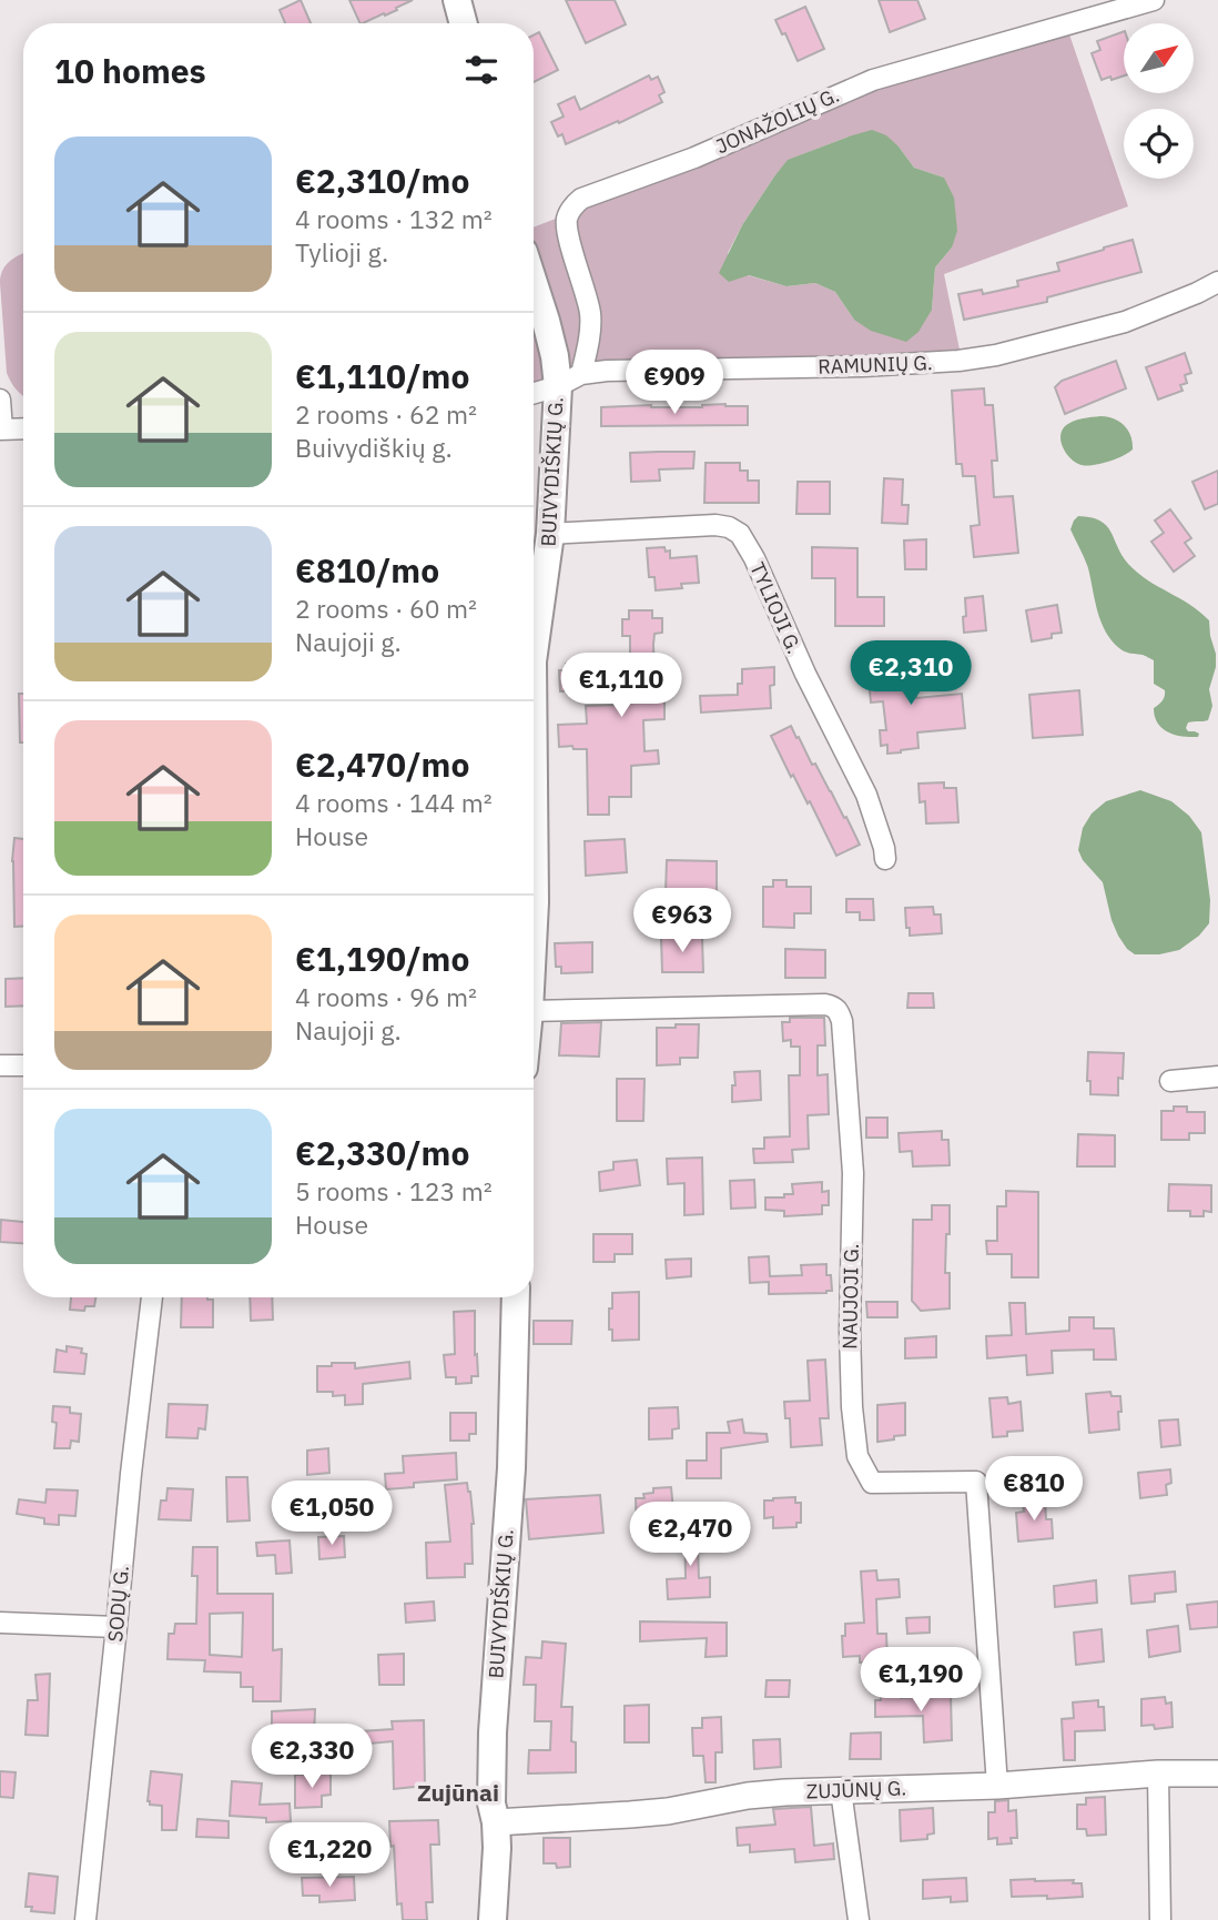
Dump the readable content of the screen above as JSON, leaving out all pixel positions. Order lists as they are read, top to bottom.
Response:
{
  "streets": {
    "main road": ["BUIVYDIŠKIŲ G."],
    "street": [
      "JONAŽOLIŲ G.",
      "RAMUNIŲ G.",
      "TYLIOJI G.",
      "NAUJOJI G.",
      "SODŲ G.",
      "ZUJŪNŲ G."
    ]
  },
  "crossings": [
    ["JONAŽOLIŲ G.", "RAMUNIŲ G."],
    ["JONAŽOLIŲ G.", "BUIVYDIŠKIŲ G."],
    ["RAMUNIŲ G.", "BUIVYDIŠKIŲ G."],
    ["BUIVYDIŠKIŲ G.", "TYLIOJI G."],
    ["BUIVYDIŠKIŲ G.", "ZUJŪNŲ G."],
    ["NAUJOJI G.", "ZUJŪNŲ G."]
  ],
  "districts": ["Zujūnai"],
  "north": "top right",
  "page": {
    "heading": "10 homes",
    "list": [
      {
        "name": "€2,310/mo",
        "note": "4 rooms · 132 m² · Tylioji g."
      },
      {
        "name": "€1,110/mo",
        "note": "2 rooms · 62 m² · Buivydiškių g."
      },
      {
        "name": "€810/mo",
        "note": "2 rooms · 60 m² · Naujoji g."
      },
      {
        "name": "€2,470/mo",
        "note": "4 rooms · 144 m² · House"
      },
      {
        "name": "€1,190/mo",
        "note": "4 rooms · 96 m² · Naujoji g."
      },
      {
        "name": "€2,330/mo",
        "note": "5 rooms · 123 m² · House"
      }
    ],
    "price": [
      "€909",
      "€2,310",
      "€1,110",
      "€963",
      "€810",
      "€1,050",
      "€2,470",
      "€1,190",
      "€2,330",
      "€1,220"
    ]
  }
}
